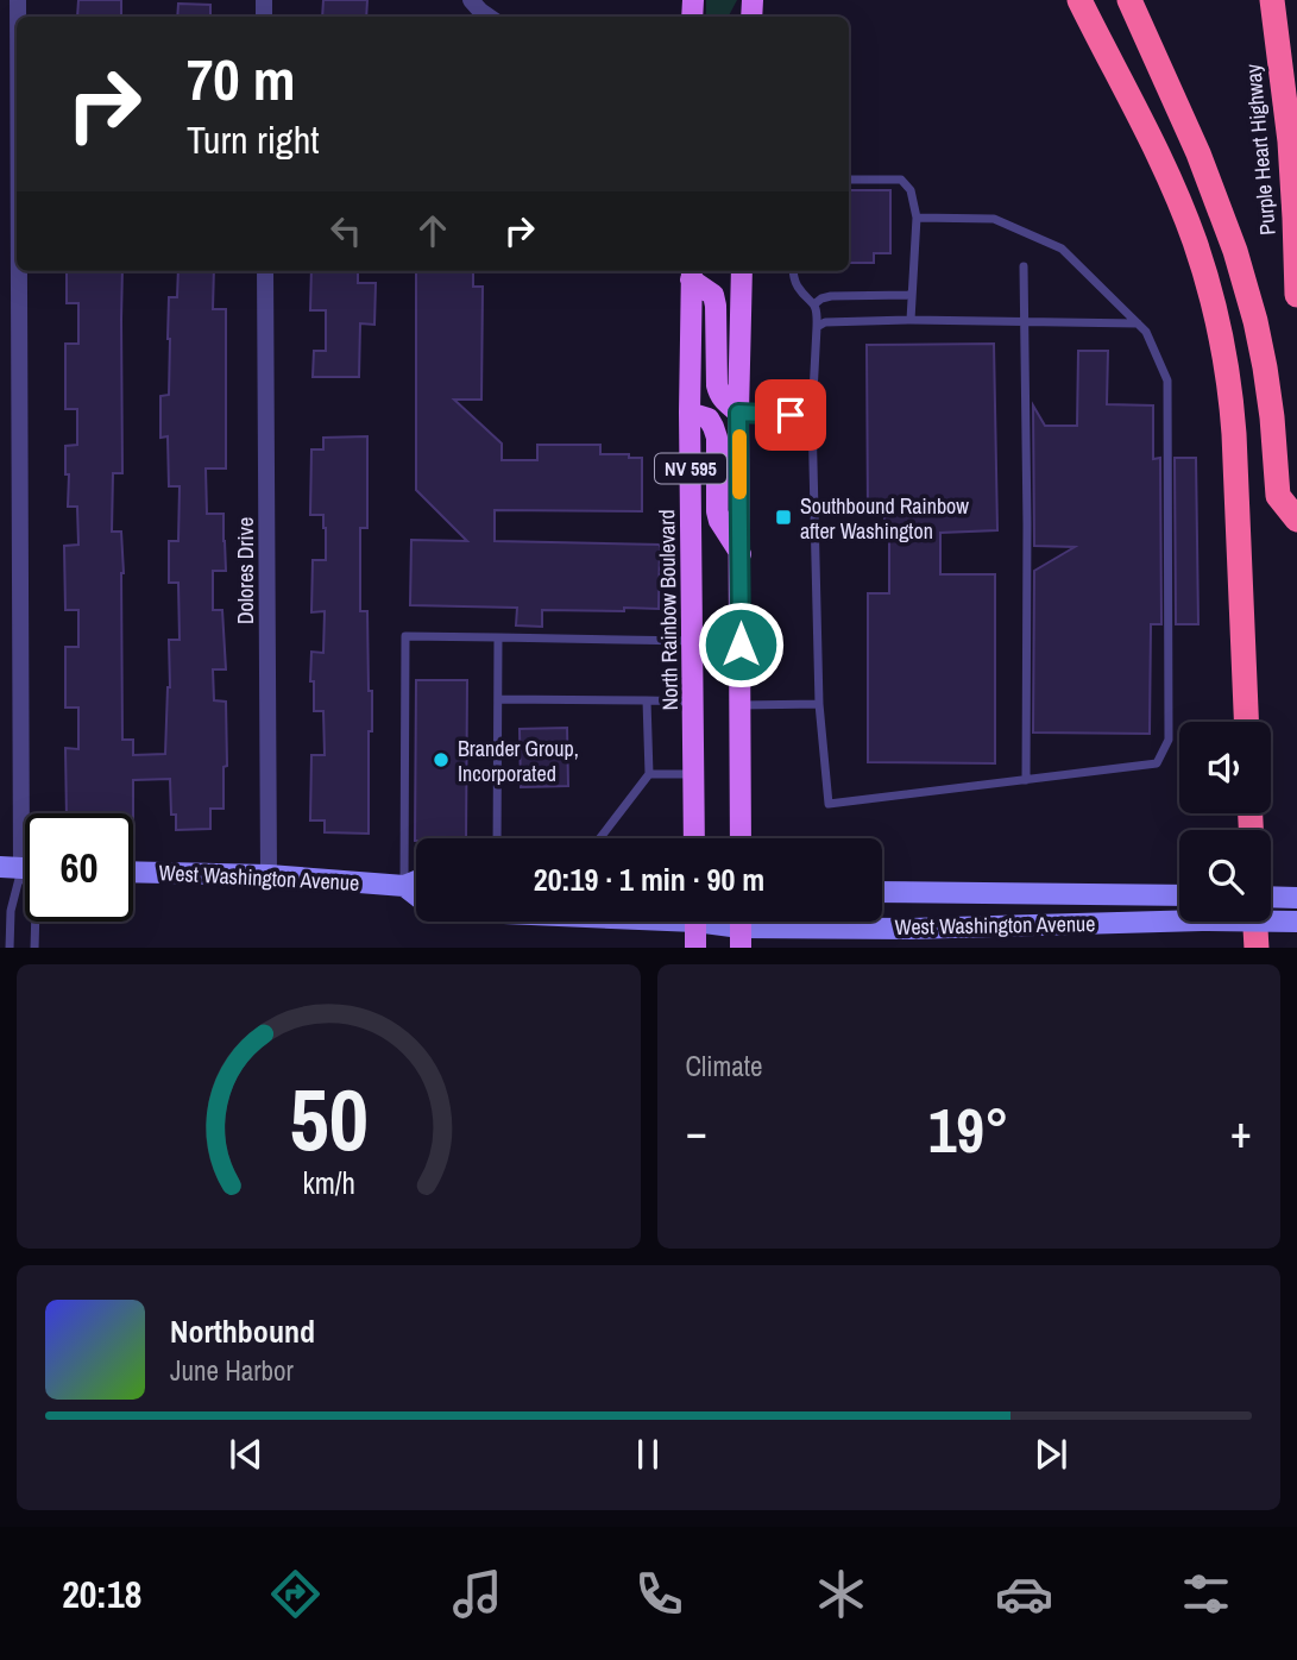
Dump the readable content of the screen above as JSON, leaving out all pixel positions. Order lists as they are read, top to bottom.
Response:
{
  "streets": {
    "highway": ["Purple Heart Highway"],
    "main road": ["NV 595", "North Rainbow Boulevard", "West Washington Avenue"],
    "street": ["Dolores Drive"]
  },
  "crossings": [
    ["Dolores Drive", "West Washington Avenue"]
  ],
  "places": {
    "transit": ["Southbound Rainbow after Washington"],
    "other": ["Brander Group, Incorporated"]
  },
  "page": {
    "turn": ["70 m", "Turn right"],
    "limit": "60",
    "trip": "20:19 · 1 min · 90 m",
    "tile": "Climate",
    "heat": ["−", "19°", "+"],
    "song": ["Northbound", "June Harbor"],
    "tabs": "20:18",
    "gauge": ["50", "km/h"]
  }
}
